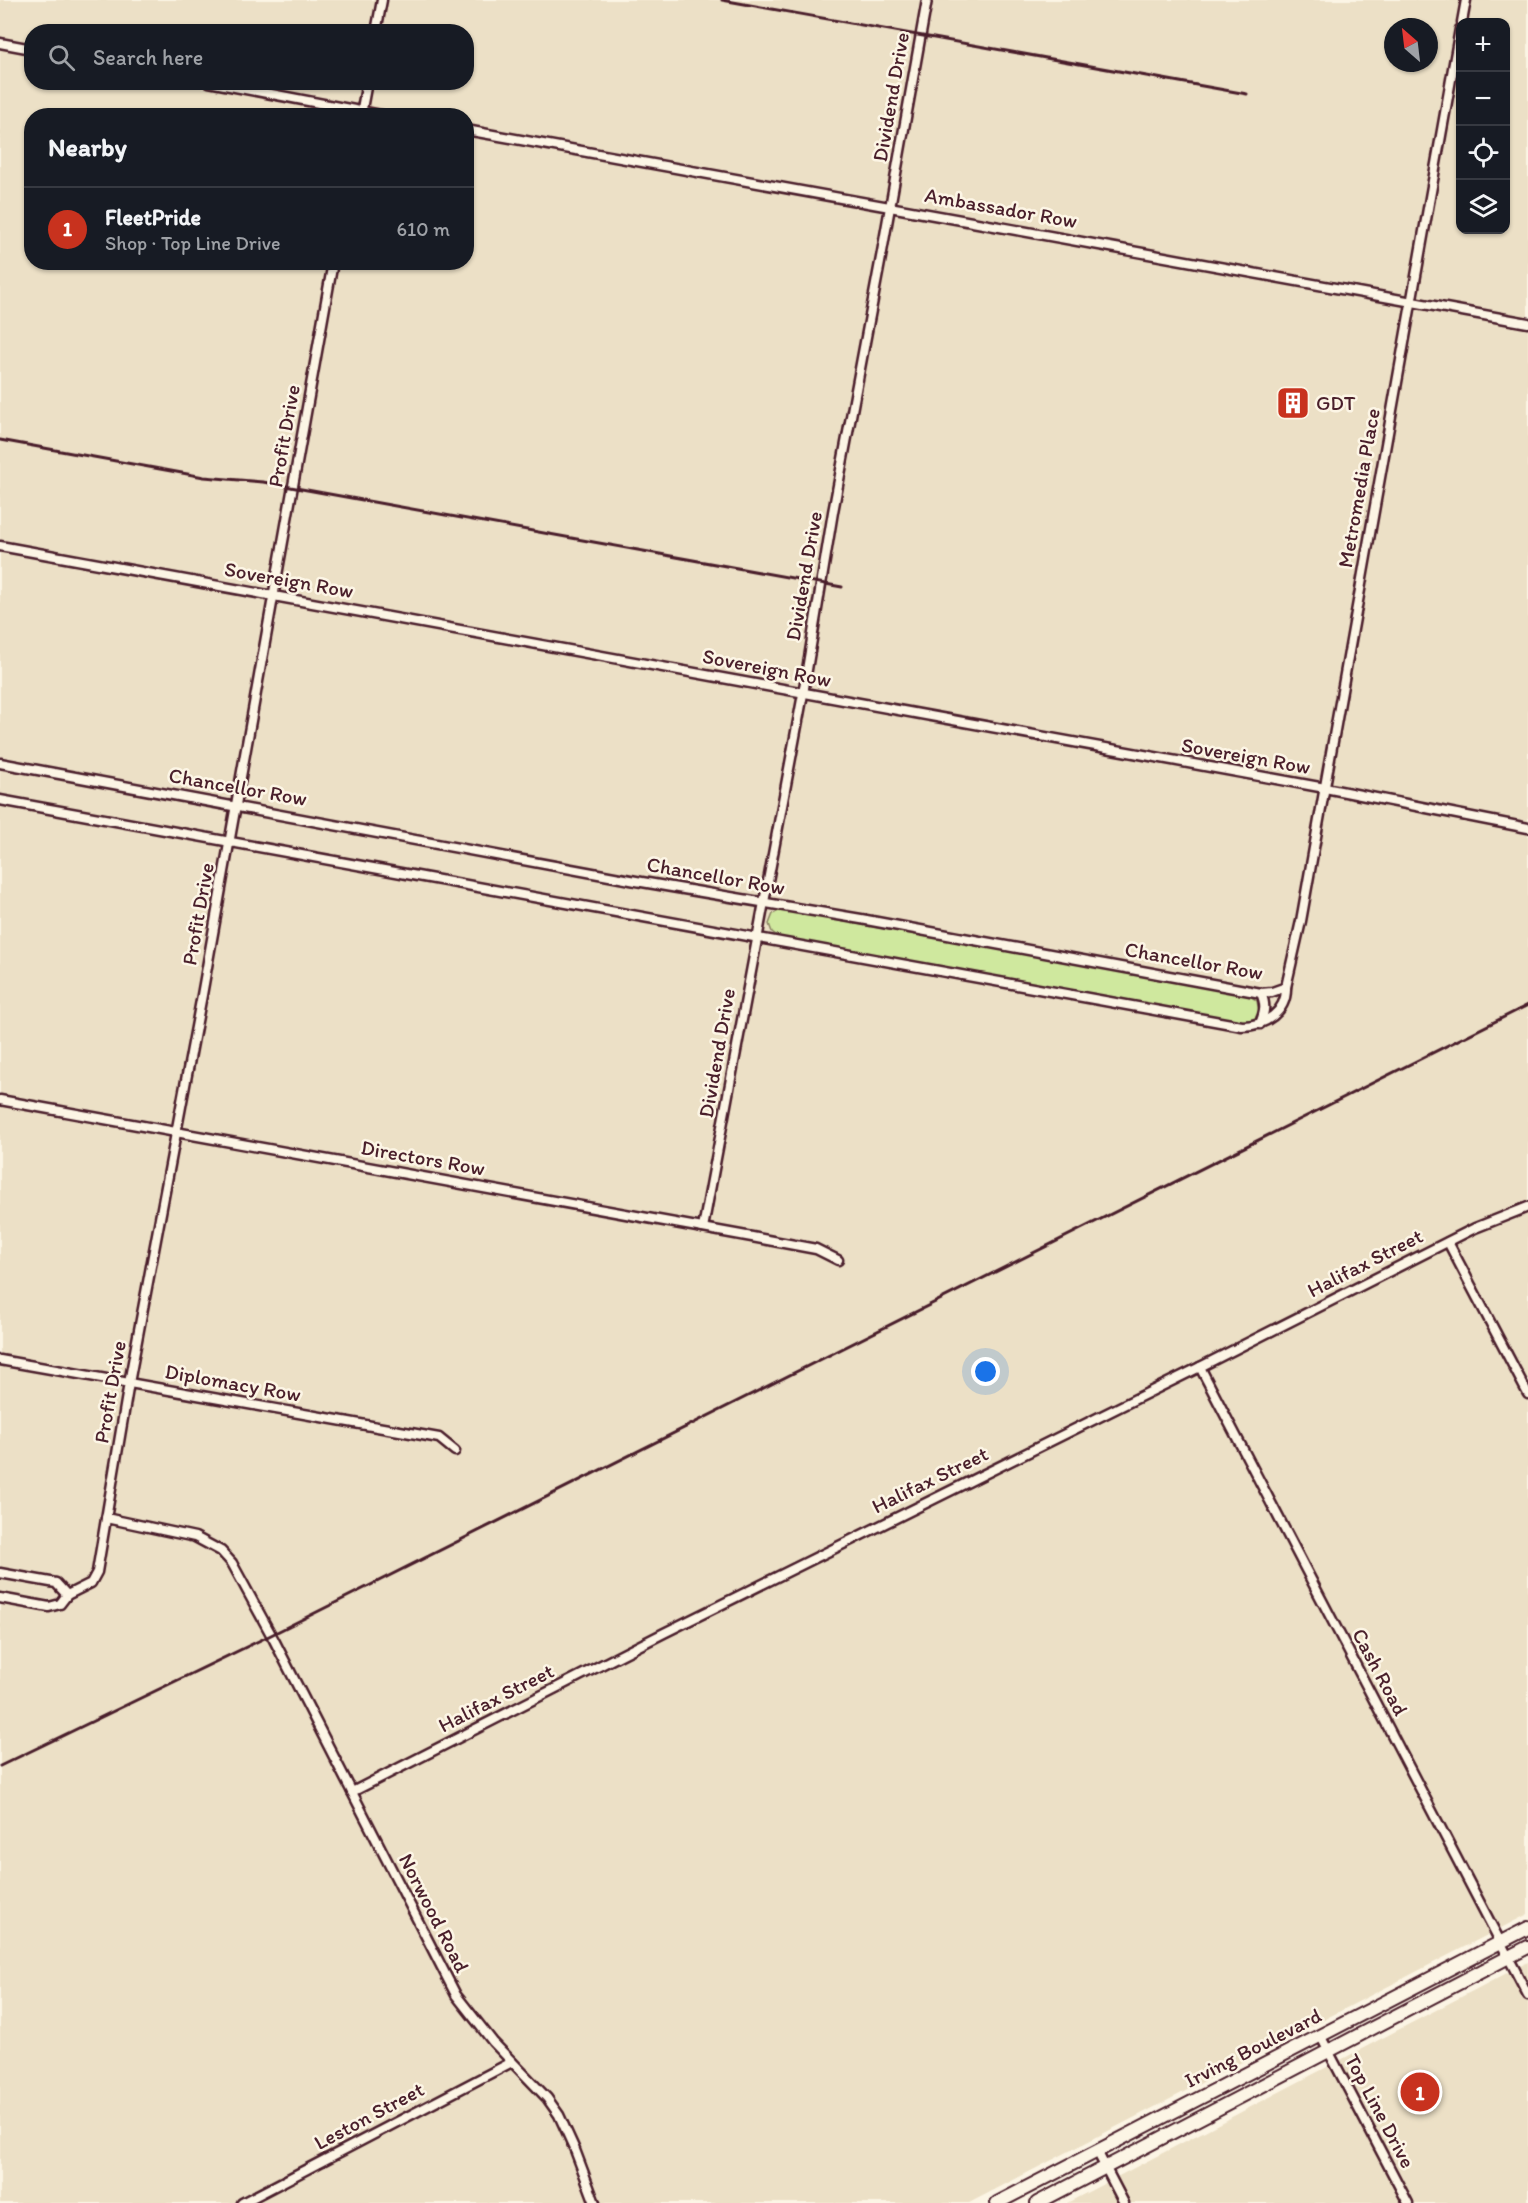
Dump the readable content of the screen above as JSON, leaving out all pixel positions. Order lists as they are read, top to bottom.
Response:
{
  "streets": {
    "main road": ["Irving Boulevard"],
    "street": [
      "Dividend Drive",
      "Ambassador Row",
      "Profit Drive",
      "Metromedia Place",
      "Sovereign Row",
      "Chancellor Row",
      "Directors Row",
      "Halifax Street",
      "Diplomacy Row",
      "Cash Road",
      "Norwood Road",
      "Top Line Drive",
      "Leston Street"
    ]
  },
  "crossings": [
    ["Dividend Drive", "Ambassador Row"],
    ["Dividend Drive", "Sovereign Row"],
    ["Dividend Drive", "Chancellor Row"],
    ["Dividend Drive", "Directors Row"],
    ["Ambassador Row", "Metromedia Place"],
    ["Profit Drive", "Sovereign Row"],
    ["Profit Drive", "Chancellor Row"],
    ["Profit Drive", "Directors Row"],
    ["Profit Drive", "Diplomacy Row"],
    ["Profit Drive", "Norwood Road"],
    ["Metromedia Place", "Sovereign Row"],
    ["Metromedia Place", "Chancellor Row"],
    ["Halifax Street", "Cash Road"],
    ["Halifax Street", "Norwood Road"],
    ["Cash Road", "Irving Boulevard"],
    ["Norwood Road", "Leston Street"],
    ["Irving Boulevard", "Top Line Drive"]
  ],
  "places": {
    "building": ["GDT"]
  },
  "north": "top left",
  "page": {
    "map_buttons": ["+", "−"],
    "search": "Search here",
    "heading": "Nearby",
    "list": [
      {
        "mark": "1",
        "name": "FleetPride",
        "note": "Shop · Top Line Drive",
        "value": "610 m"
      }
    ],
    "pins": "1"
  }
}
